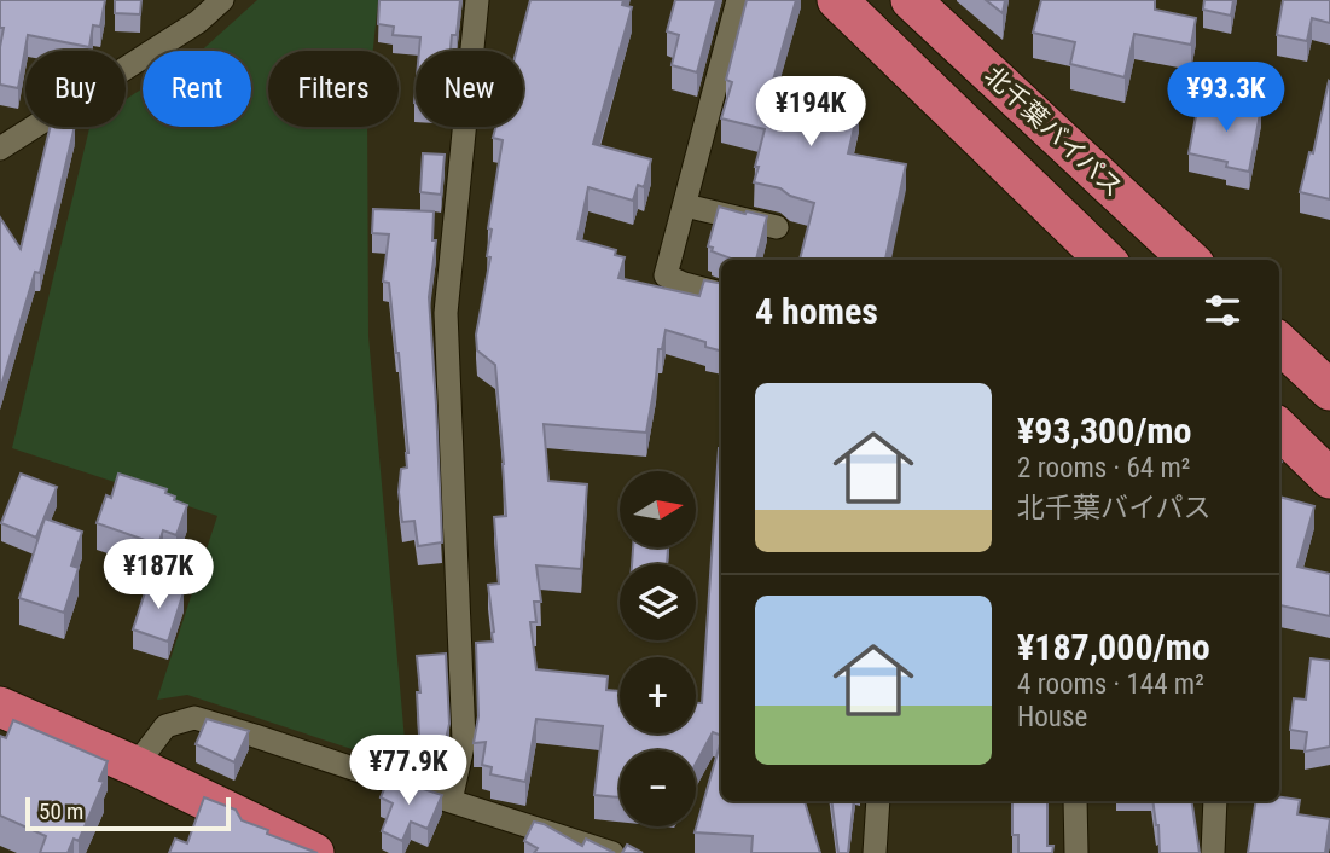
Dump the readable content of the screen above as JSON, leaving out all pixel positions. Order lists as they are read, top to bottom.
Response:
{
  "streets": {
    "highway": ["北千葉バイパス"]
  },
  "scale_bar": "50 m",
  "north": "right",
  "page": {
    "chip": [
      "Buy",
      "Rent",
      "Filters",
      "New"
    ],
    "price": [
      "¥93.3K",
      "¥194K",
      "¥187K",
      "¥77.9K"
    ],
    "heading": "4 homes",
    "list": [
      {
        "name": "¥93,300/mo",
        "note": "2 rooms · 64 m² · 北千葉バイパス"
      },
      {
        "name": "¥187,000/mo",
        "note": "4 rooms · 144 m² · House"
      }
    ],
    "map_buttons": ["+", "−"],
    "scale": "50 m"
  }
}
